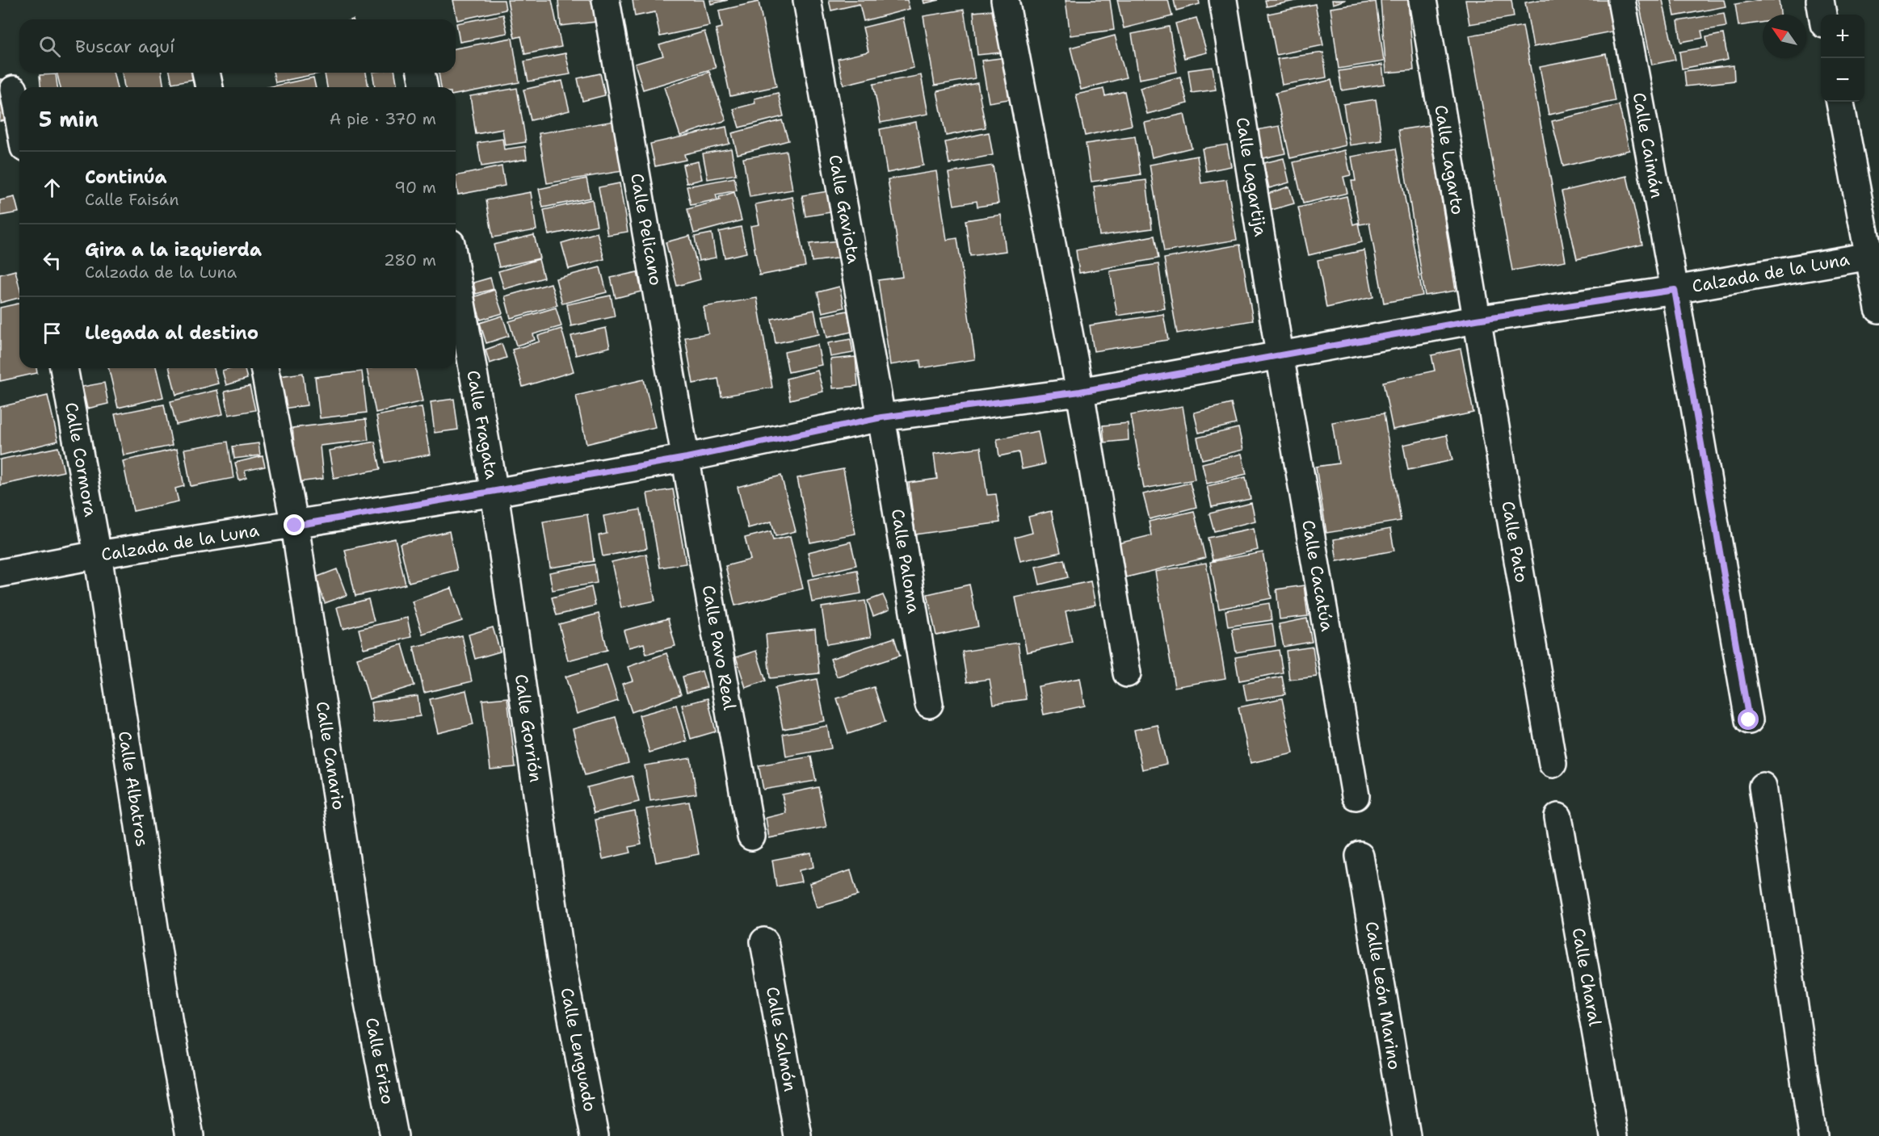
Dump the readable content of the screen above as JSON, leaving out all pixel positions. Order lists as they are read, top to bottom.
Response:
{
  "streets": {
    "street": [
      "Calle Caimán",
      "Calle Lagarto",
      "Calle Lagartija",
      "Calle Gaviota",
      "Calle Pelicano",
      "Calzada de la Luna",
      "Calle Fragata",
      "Calle Cormora",
      "Calle Pato",
      "Calle Paloma",
      "Calle Cacatúa",
      "Calle Pavo Real",
      "Calle Gorrión",
      "Calle Canario",
      "Calle Albatros",
      "Calle Charal",
      "Calle León Marino",
      "Calle Salmón",
      "Calle Lenguado",
      "Calle Erizo"
    ]
  },
  "crossings": [
    ["Calle Caimán", "Calzada de la Luna"],
    ["Calle Lagarto", "Calzada de la Luna"],
    ["Calle Lagarto", "Calle Pato"],
    ["Calle Lagartija", "Calzada de la Luna"],
    ["Calle Lagartija", "Calle Cacatúa"],
    ["Calle Gaviota", "Calzada de la Luna"],
    ["Calle Gaviota", "Calle Paloma"],
    ["Calle Pelicano", "Calzada de la Luna"],
    ["Calle Pelicano", "Calle Pavo Real"],
    ["Calzada de la Luna", "Calle Fragata"],
    ["Calzada de la Luna", "Calle Cormora"],
    ["Calzada de la Luna", "Calle Pato"],
    ["Calzada de la Luna", "Calle Paloma"],
    ["Calzada de la Luna", "Calle Cacatúa"],
    ["Calzada de la Luna", "Calle Pavo Real"],
    ["Calzada de la Luna", "Calle Gorrión"],
    ["Calzada de la Luna", "Calle Canario"],
    ["Calzada de la Luna", "Calle Albatros"],
    ["Calle Fragata", "Calle Gorrión"],
    ["Calle Cormora", "Calle Albatros"],
    ["Calle Gorrión", "Calle Lenguado"],
    ["Calle Canario", "Calle Erizo"]
  ],
  "north": "top left",
  "page": {
    "map_buttons": ["+", "−"],
    "search": "Buscar aquí",
    "heading": ["5 min", "A pie · 370 m"],
    "list": [
      ["Continúa", "Calle Faisán", "90 m"],
      ["Gira a la izquierda", "Calzada de la Luna", "280 m"],
      "Llegada al destino"
    ]
  }
}
